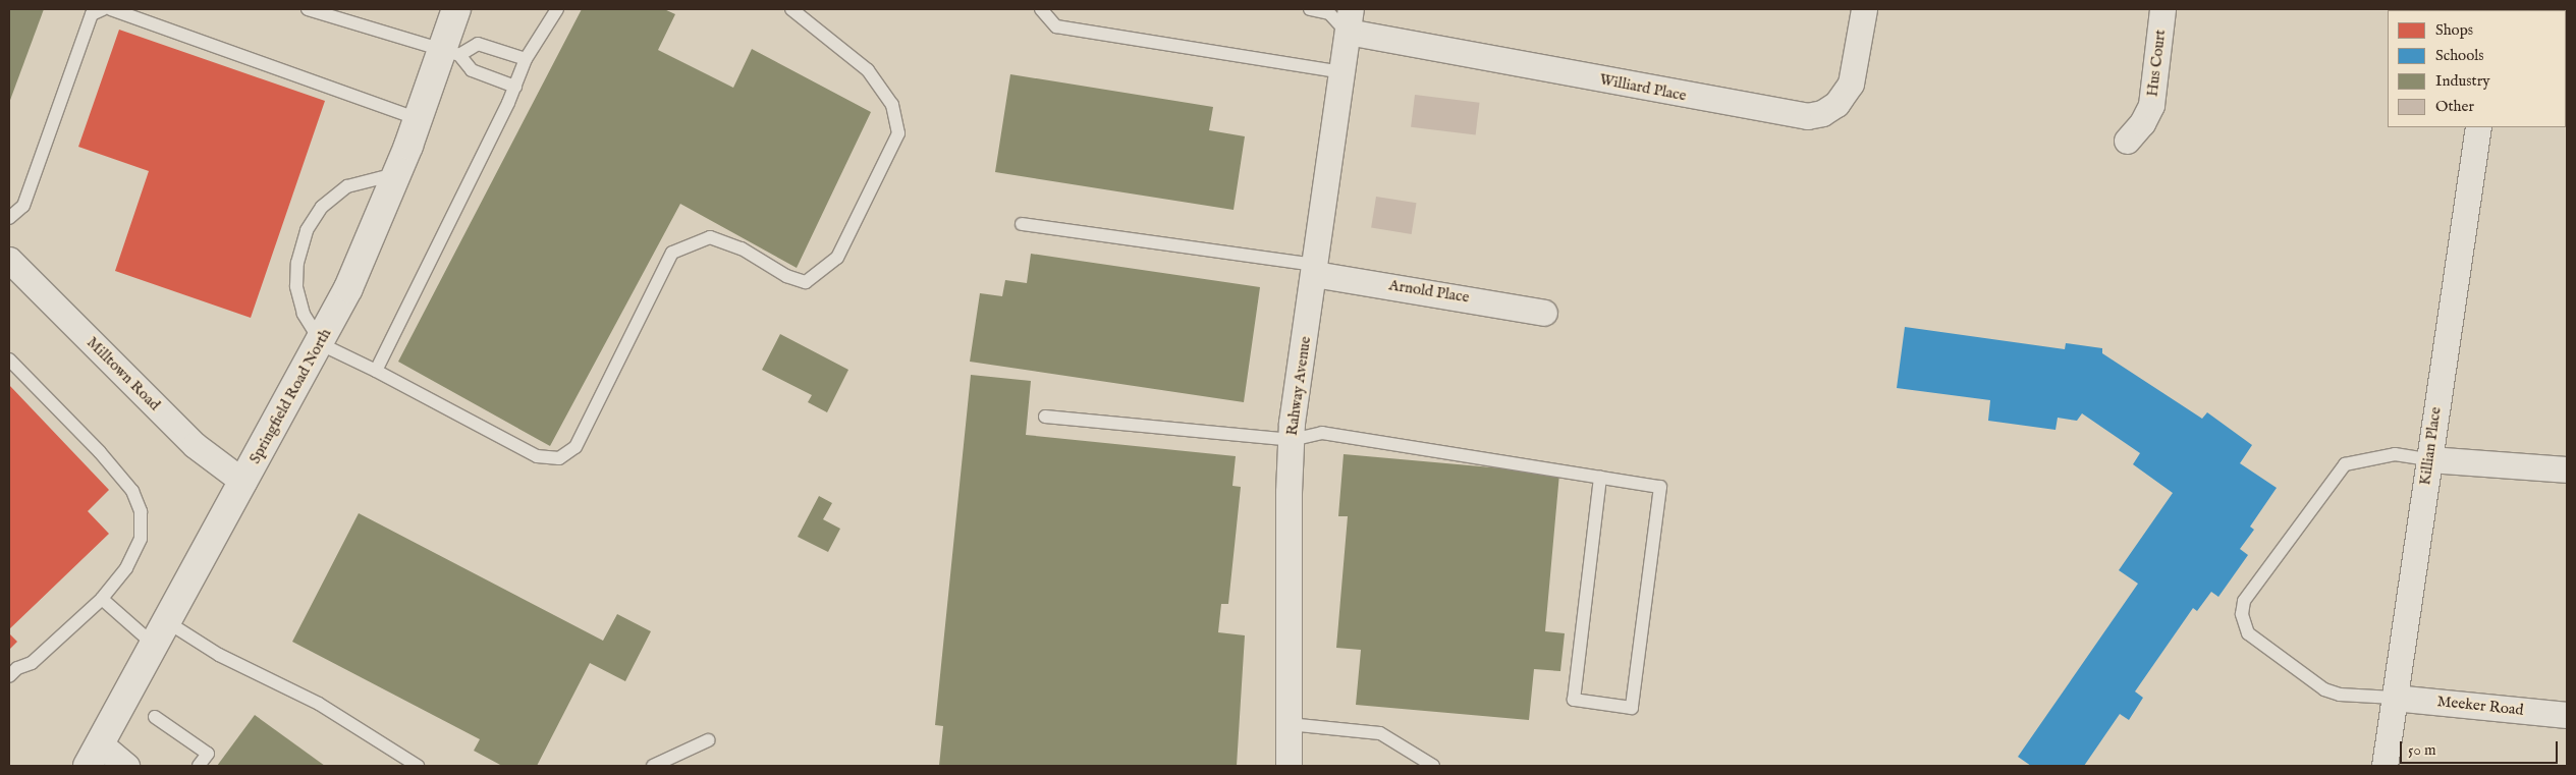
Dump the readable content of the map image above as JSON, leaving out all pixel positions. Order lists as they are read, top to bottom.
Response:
{
  "streets": {
    "street": [
      "Hus Court",
      "Williard Place",
      "Arnold Place",
      "Milltown Road",
      "Rahway Avenue",
      "Springfield Road North",
      "Killian Place",
      "Meeker Road"
    ]
  },
  "crossings": [
    ["Williard Place", "Rahway Avenue"],
    ["Arnold Place", "Rahway Avenue"],
    ["Milltown Road", "Springfield Road North"],
    ["Killian Place", "Meeker Road"]
  ],
  "legend": [
    "Shops",
    "Schools",
    "Industry",
    "Other"
  ],
  "scale_bar": "50 m"
}
